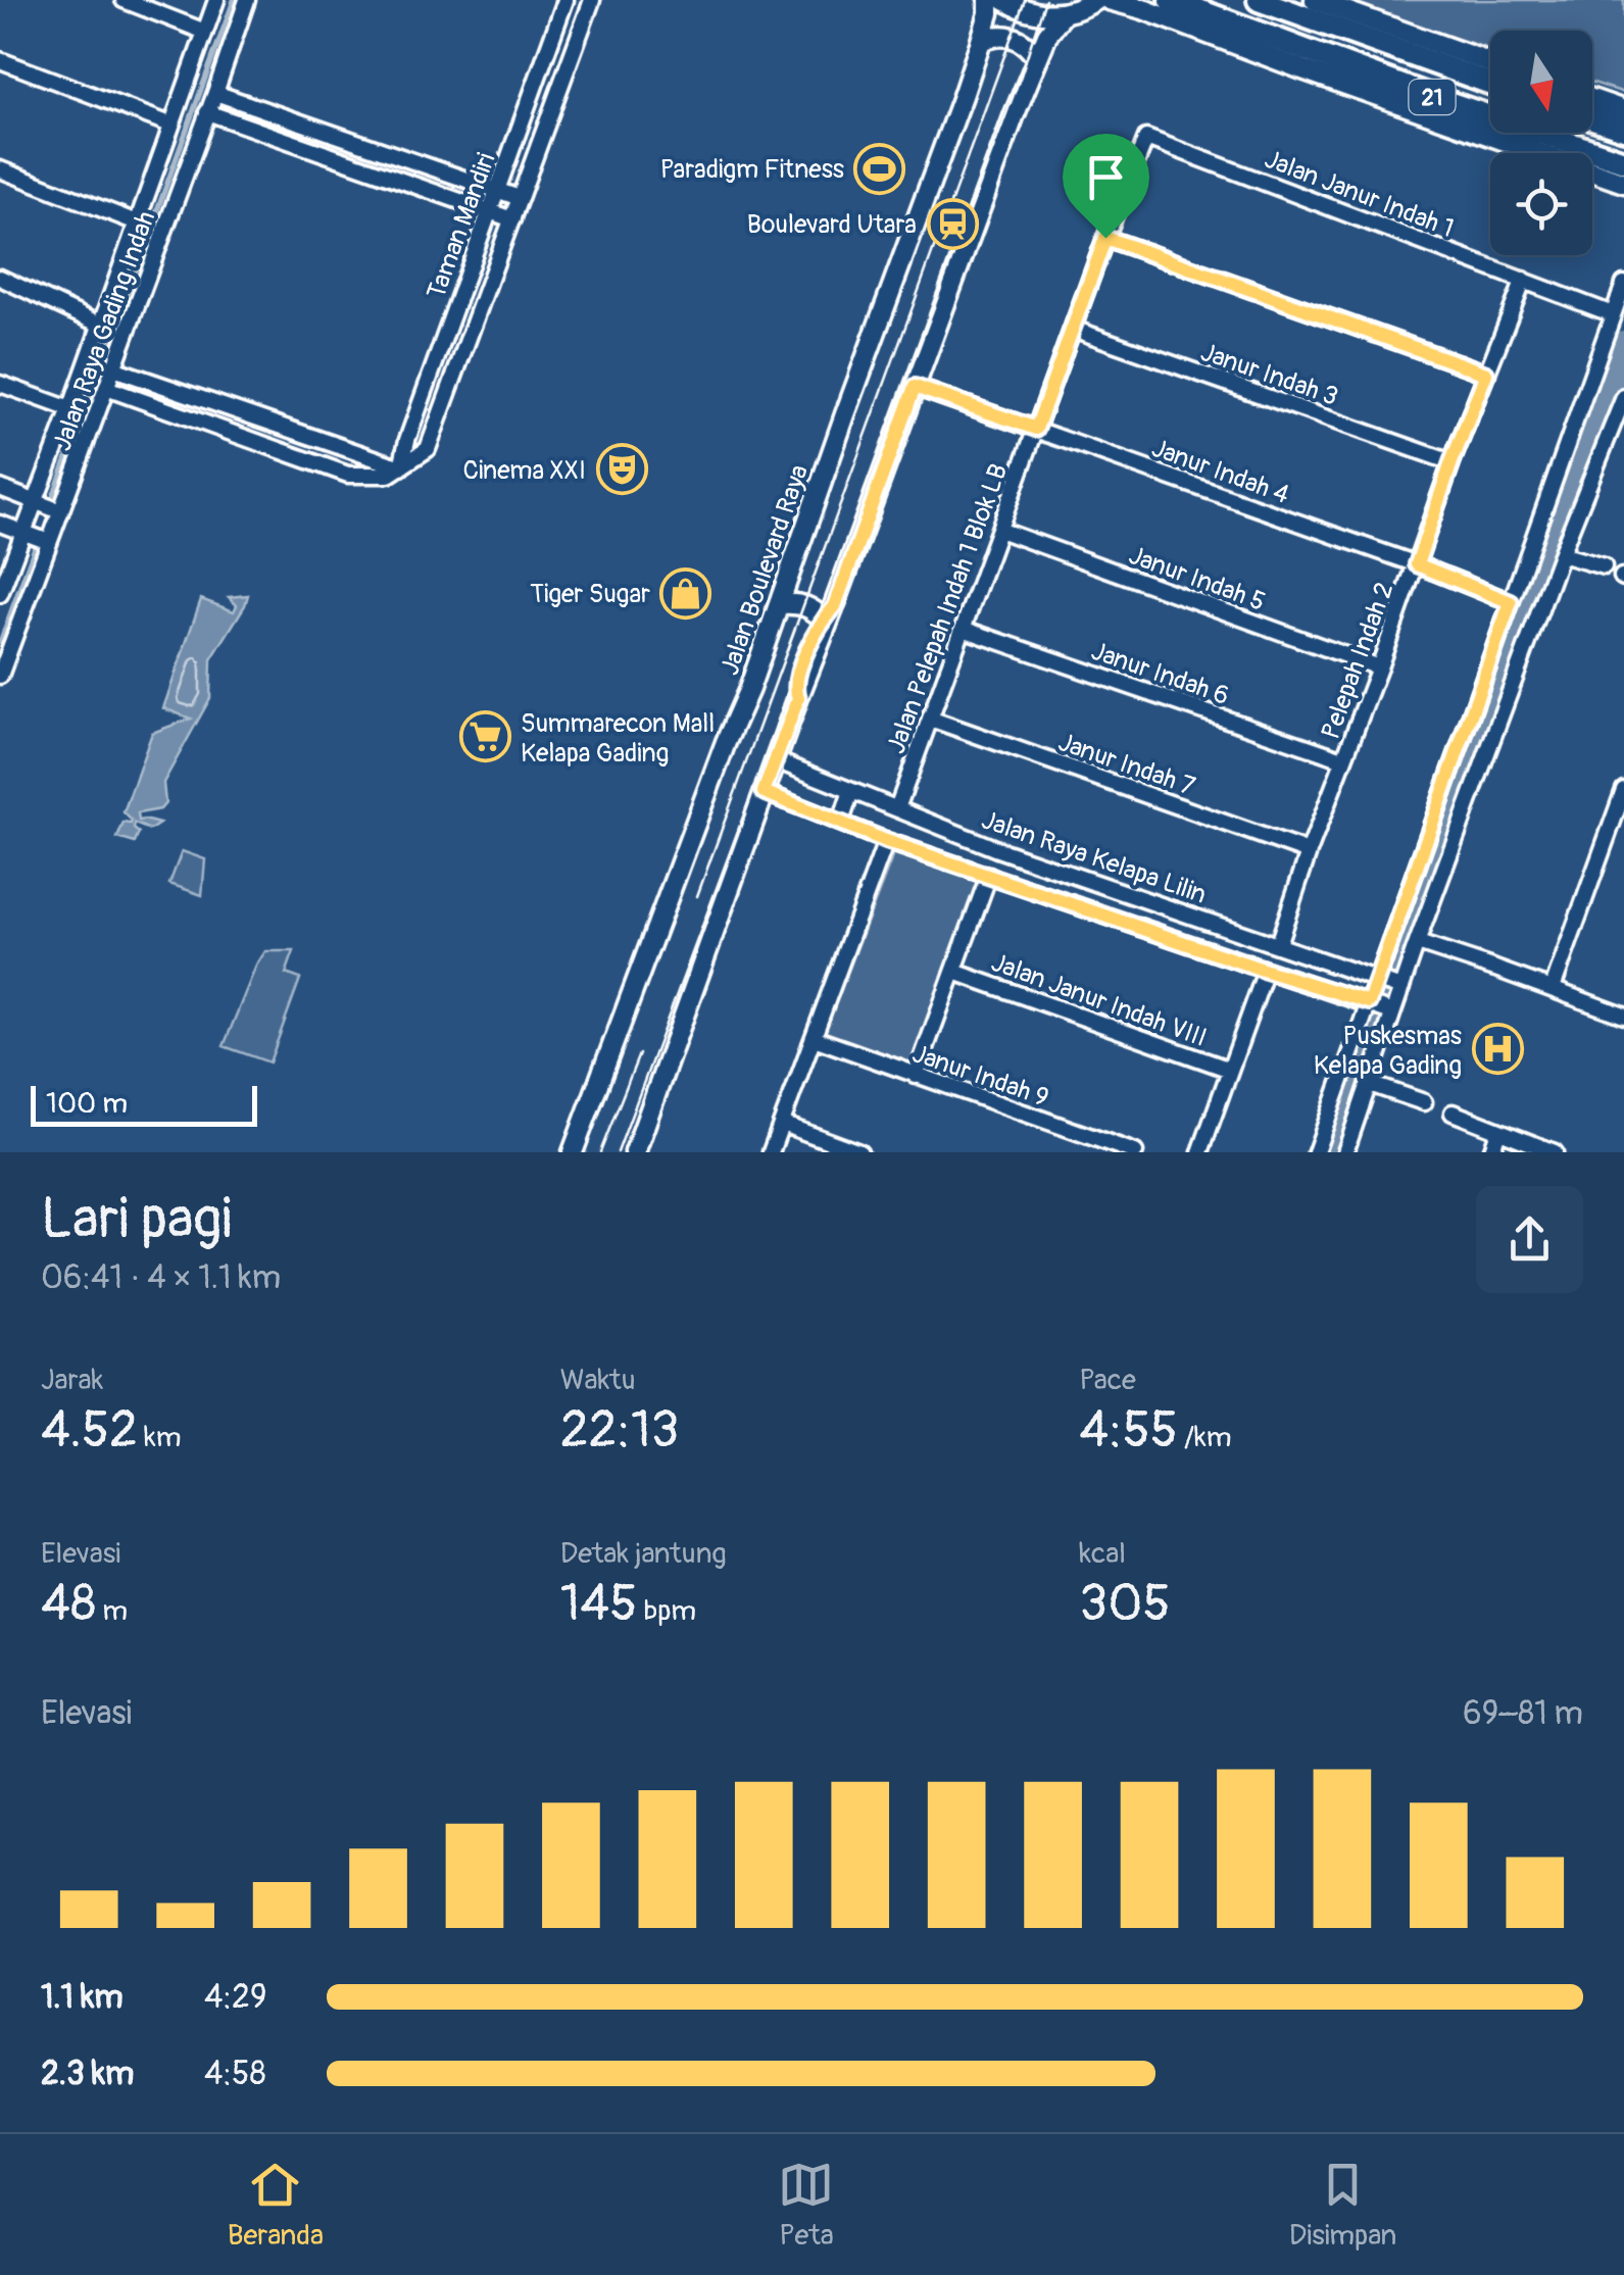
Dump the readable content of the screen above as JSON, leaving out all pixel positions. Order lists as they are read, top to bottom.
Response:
{
  "streets": {
    "highway": ["21"],
    "main road": ["Jalan Boulevard Raya"],
    "street": [
      "Jalan Janur Indah 1",
      "Taman Mandiri",
      "Jalan Raya Gading Indah",
      "Janur Indah 3",
      "Janur Indah 4",
      "Janur Indah 5",
      "Jalan Pelepah Indah 1 Blok LB",
      "Pelepah Indah 2",
      "Janur Indah 6",
      "Janur Indah 7",
      "Jalan Raya Kelapa Lilin",
      "Jalan Janur Indah VIII",
      "Janur Indah 9"
    ]
  },
  "crossings": [
    ["Jalan Janur Indah 1", "Jalan Pelepah Indah 1 Blok LB"],
    ["Jalan Janur Indah 1", "Pelepah Indah 2"],
    ["Janur Indah 3", "Jalan Pelepah Indah 1 Blok LB"],
    ["Janur Indah 3", "Pelepah Indah 2"],
    ["Janur Indah 4", "Jalan Pelepah Indah 1 Blok LB"],
    ["Janur Indah 4", "Pelepah Indah 2"],
    ["Janur Indah 5", "Jalan Pelepah Indah 1 Blok LB"],
    ["Janur Indah 5", "Pelepah Indah 2"],
    ["Jalan Pelepah Indah 1 Blok LB", "Janur Indah 6"],
    ["Jalan Pelepah Indah 1 Blok LB", "Janur Indah 7"],
    ["Jalan Pelepah Indah 1 Blok LB", "Jalan Raya Kelapa Lilin"],
    ["Pelepah Indah 2", "Janur Indah 6"],
    ["Pelepah Indah 2", "Janur Indah 7"],
    ["Pelepah Indah 2", "Jalan Raya Kelapa Lilin"]
  ],
  "places": {
    "sports": ["Paradigm Fitness"],
    "station": ["Boulevard Utara"],
    "theatre": ["Cinema XXI"],
    "shop": ["Tiger Sugar"],
    "supermarket": ["Summarecon Mall Kelapa Gading"],
    "hospital": ["Puskesmas Kelapa Gading"]
  },
  "scale_bar": "100 m",
  "north": "bottom",
  "page": {
    "scale": "100 m",
    "heading": ["Lari pagi", "06:41 · 4 × 1.1 km"],
    "stats": [
      ["Jarak", "4.52 km"],
      ["Waktu", "22:13"],
      ["Pace", "4:55 /km"],
      ["Elevasi", "48 m"],
      ["Detak jantung", "145 bpm"],
      ["kcal", "305"]
    ],
    "chart": ["Elevasi", "69–81 m"],
    "list": [
      {
        "name": "1.1 km",
        "note": "4:29"
      },
      {
        "name": "2.3 km",
        "note": "4:58"
      }
    ],
    "tabs": ["Beranda", "Peta", "Disimpan"]
  }
}
